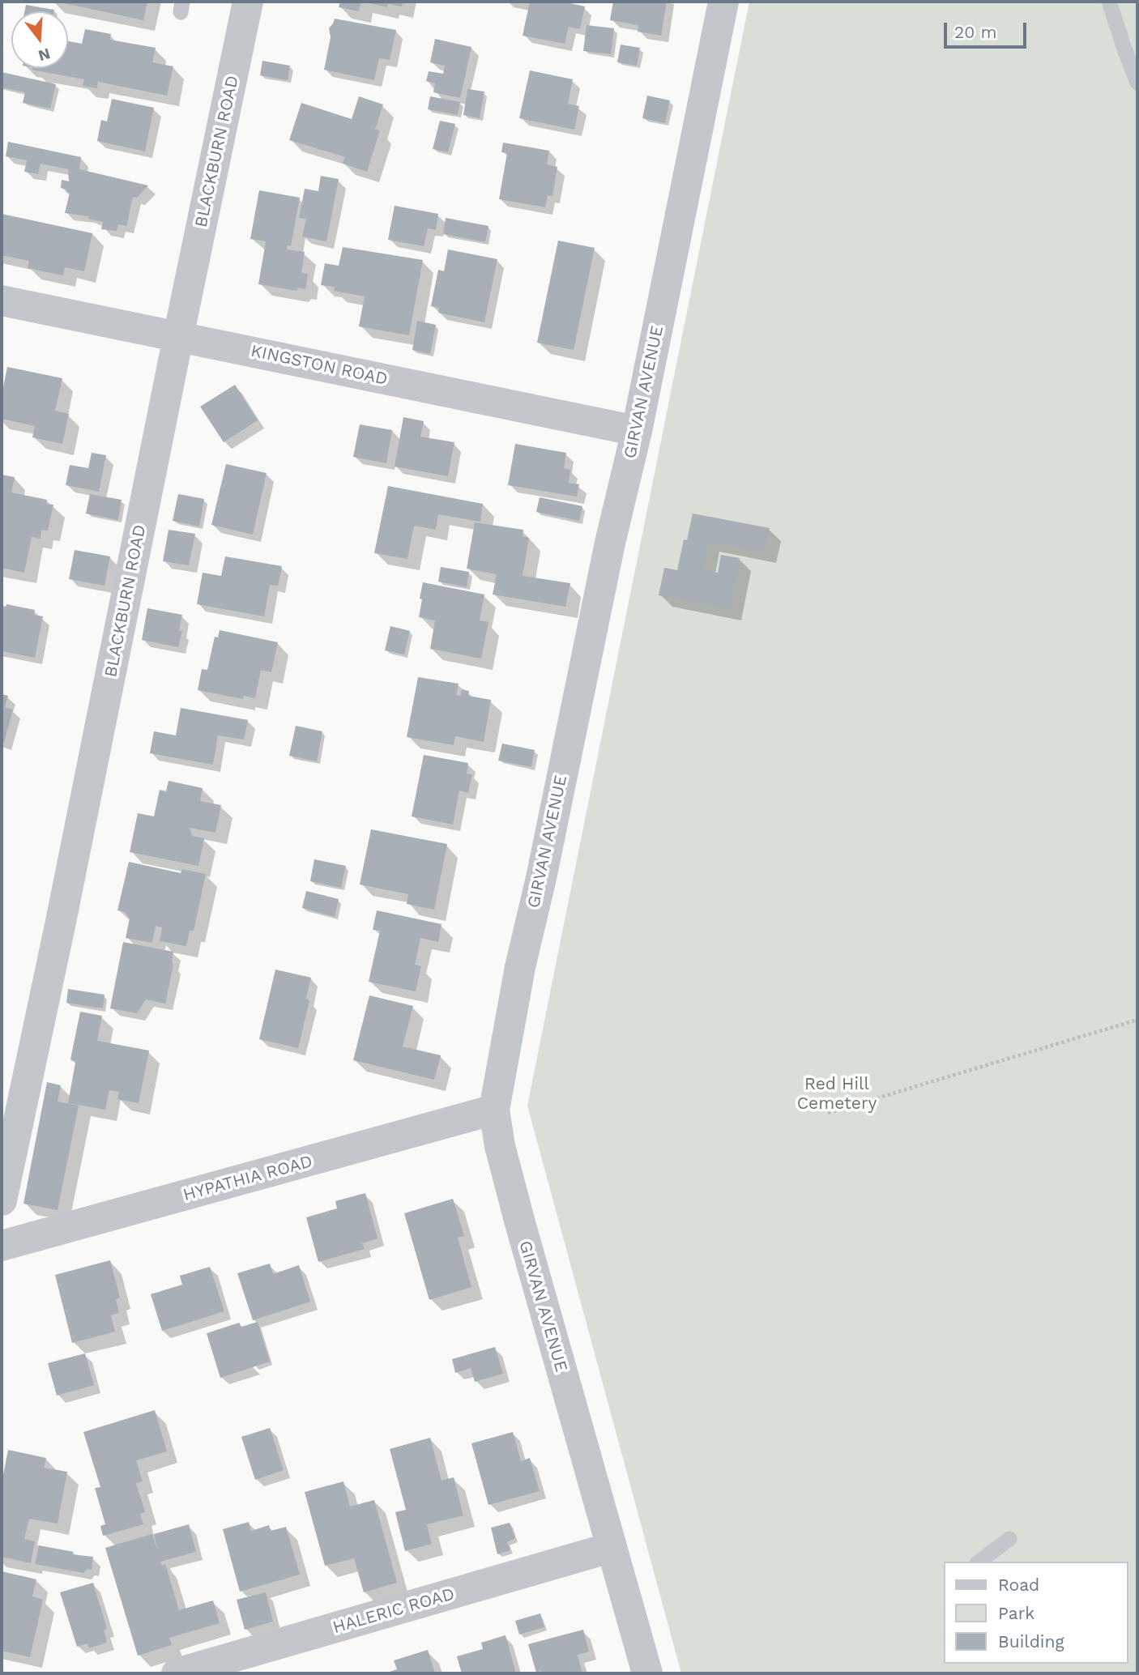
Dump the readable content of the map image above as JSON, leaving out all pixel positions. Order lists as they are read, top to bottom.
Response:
{
  "streets": {
    "street": [
      "BLACKBURN ROAD",
      "KINGSTON ROAD",
      "GIRVAN AVENUE",
      "HYPATHIA ROAD",
      "HALERIC ROAD"
    ]
  },
  "crossings": [
    ["BLACKBURN ROAD", "KINGSTON ROAD"],
    ["KINGSTON ROAD", "GIRVAN AVENUE"],
    ["GIRVAN AVENUE", "HYPATHIA ROAD"],
    ["GIRVAN AVENUE", "HALERIC ROAD"]
  ],
  "parks": ["Red Hill Cemetery"],
  "legend": ["Road", "Park", "Building"],
  "scale_bar": "20 m",
  "north": "bottom"
}
